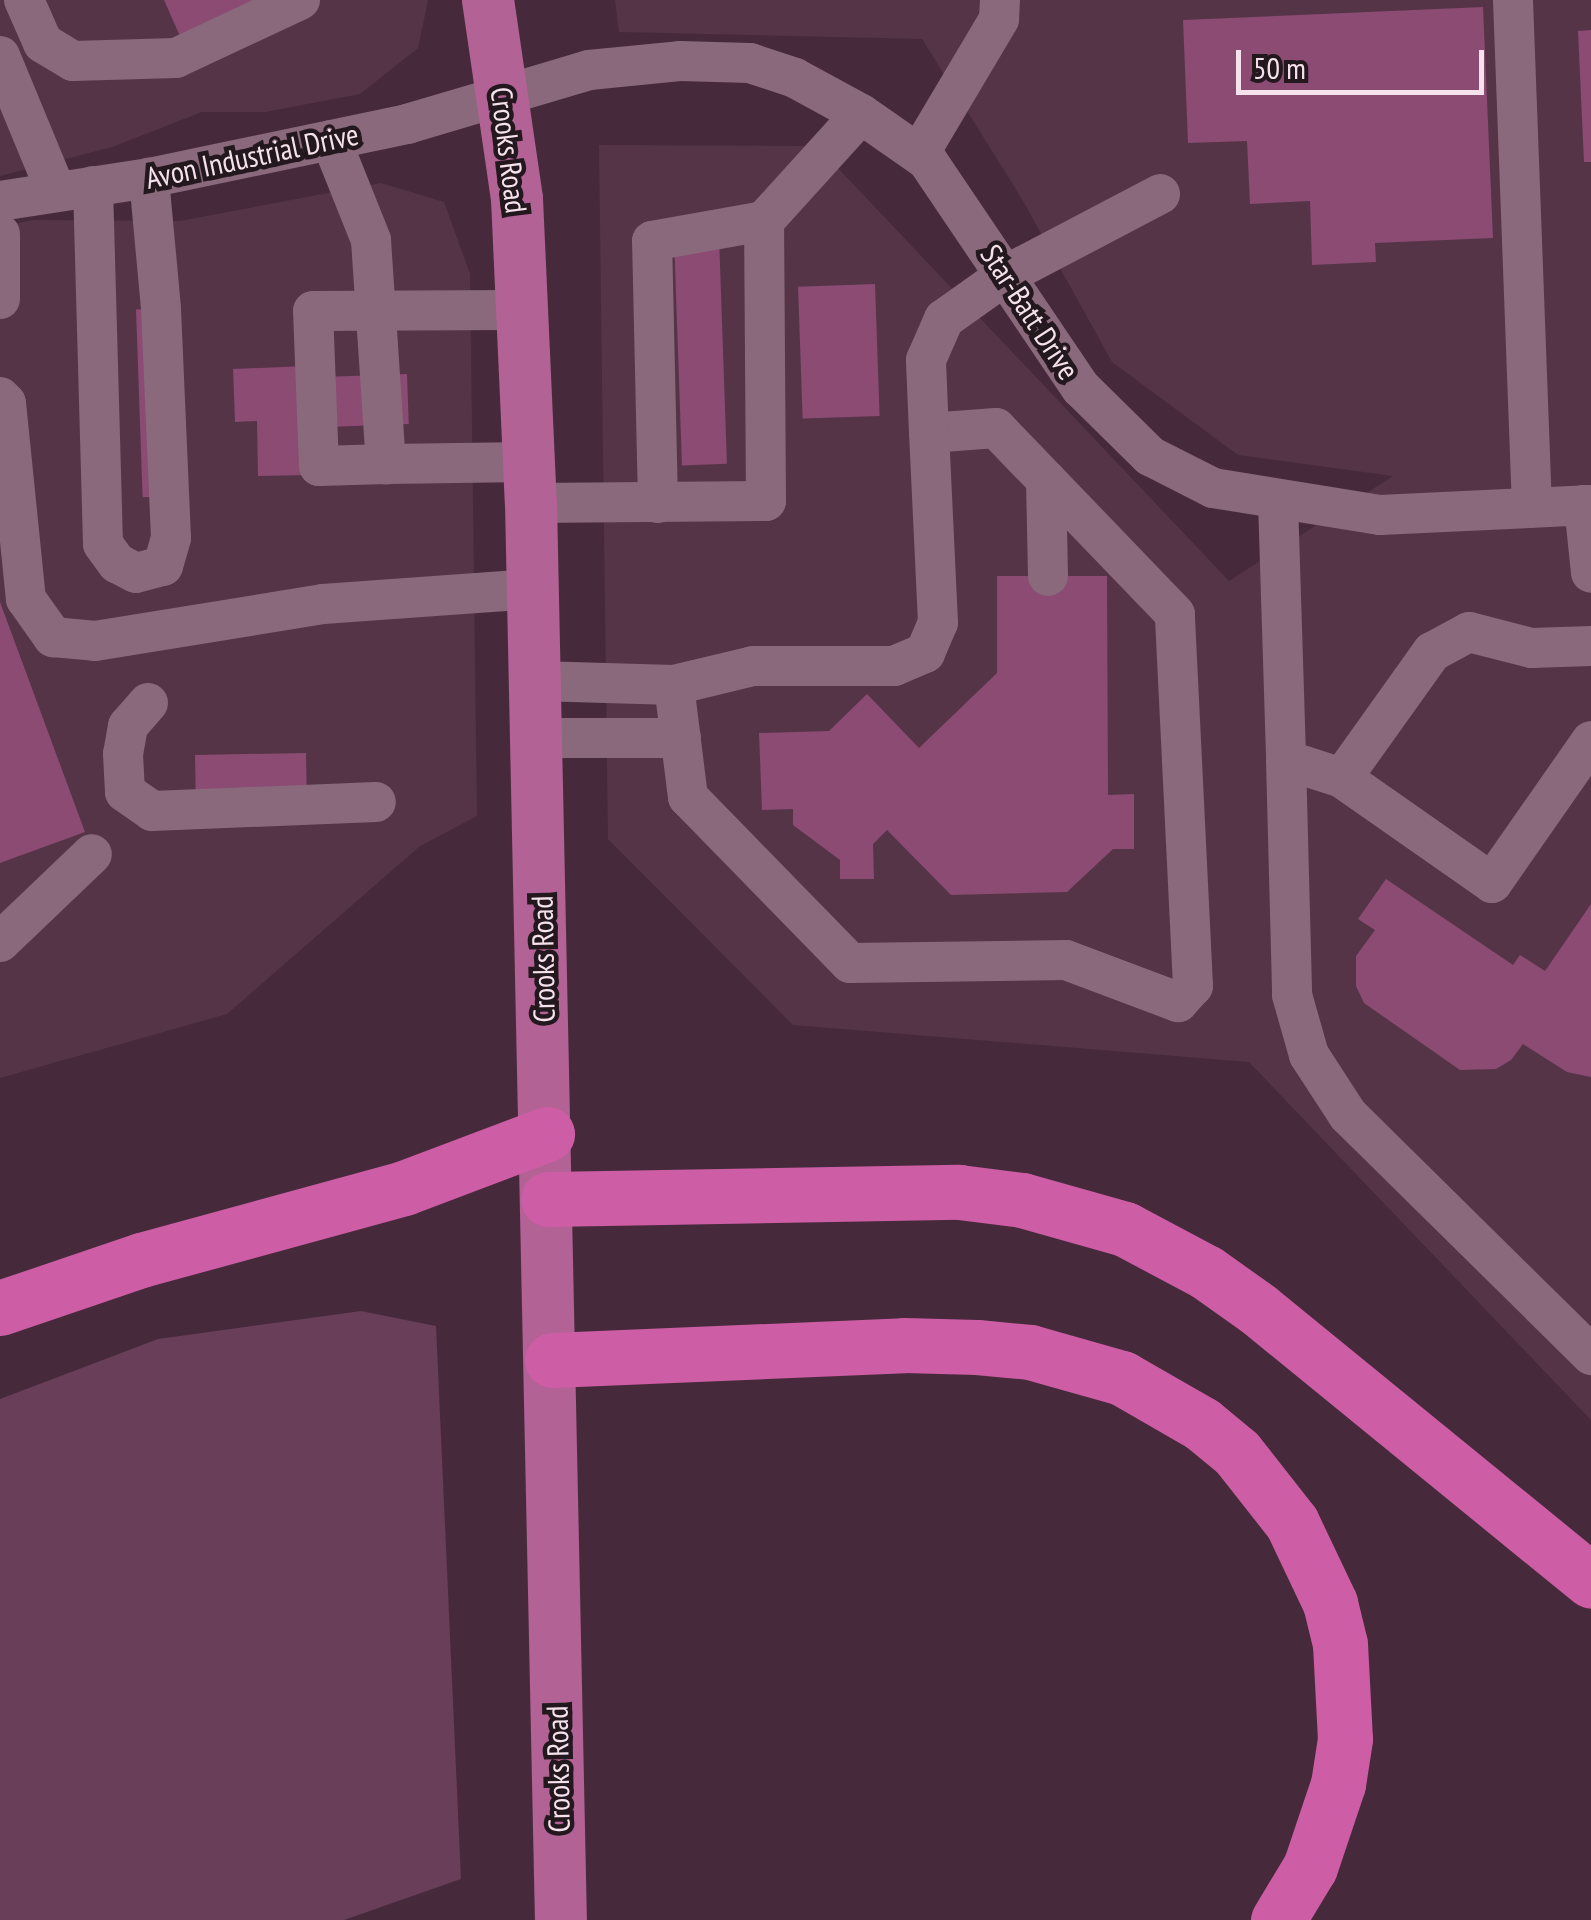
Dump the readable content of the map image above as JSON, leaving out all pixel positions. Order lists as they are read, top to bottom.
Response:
{
  "streets": {
    "main road": ["Crooks Road"],
    "street": ["Avon Industrial Drive", "Star-Batt Drive"]
  },
  "crossings": [
    ["Crooks Road", "Avon Industrial Drive"],
    ["Crooks Road", "Star-Batt Drive"],
    ["Avon Industrial Drive", "Star-Batt Drive"]
  ],
  "scale_bar": "50 m"
}
